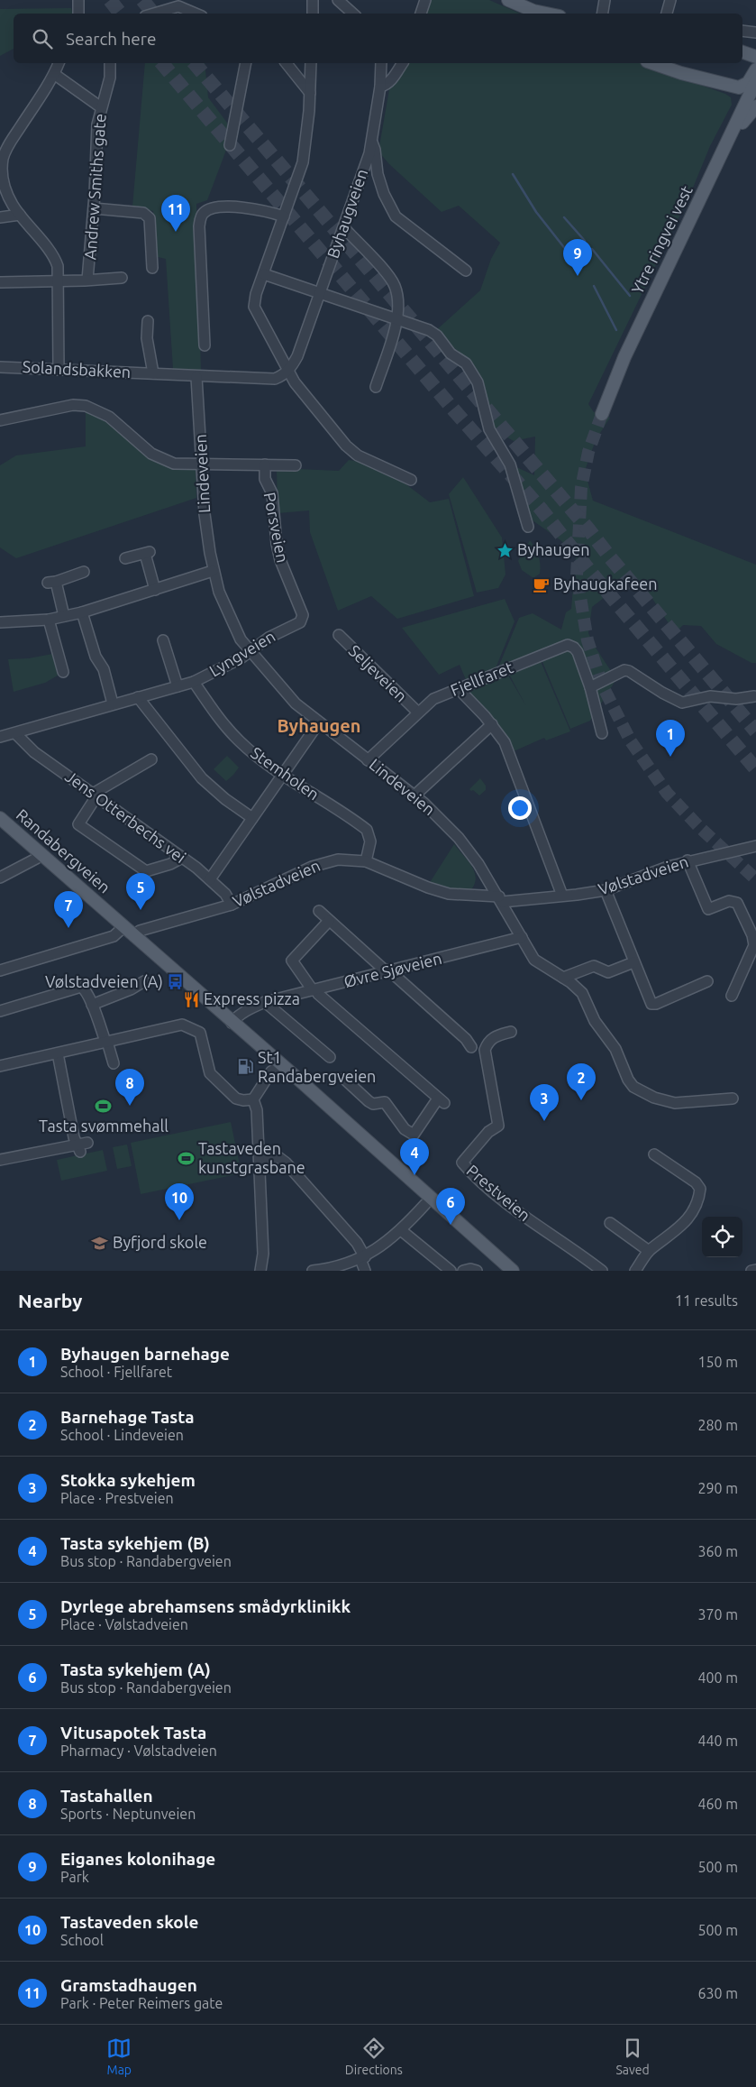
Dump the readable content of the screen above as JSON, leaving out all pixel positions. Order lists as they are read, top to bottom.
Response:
{
  "streets": {
    "main road": ["Ytre ringvei vest", "Randabergveien"],
    "street": [
      "Andrew Smiths gate",
      "Byhaugveien",
      "Solandsbakken",
      "Lindeveien",
      "Porsveien",
      "Lyngveien",
      "Seljeveien",
      "Fjellfaret",
      "Stemholen",
      "Jens Otterbechs vei",
      "Vølstadveien",
      "Øvre Sjøveien",
      "Prestveien"
    ]
  },
  "crossings": [
    ["Byhaugveien", "Solandsbakken"],
    ["Solandsbakken", "Lindeveien"],
    ["Lindeveien", "Lyngveien"],
    ["Lindeveien", "Fjellfaret"],
    ["Lindeveien", "Vølstadveien"],
    ["Lindeveien", "Øvre Sjøveien"],
    ["Porsveien", "Lyngveien"],
    ["Lyngveien", "Stemholen"],
    ["Lyngveien", "Jens Otterbechs vei"],
    ["Seljeveien", "Fjellfaret"],
    ["Stemholen", "Vølstadveien"],
    ["Jens Otterbechs vei", "Vølstadveien"],
    ["Randabergveien", "Vølstadveien"],
    ["Randabergveien", "Øvre Sjøveien"]
  ],
  "districts": ["Byhaugen"],
  "places": {
    "place": ["Byhaugen"],
    "cafe": ["Byhaugkafeen"],
    "bus stop": ["Vølstadveien (A)"],
    "restaurant": ["Express pizza"],
    "fuel station": ["St1 Randabergveien"],
    "sports": ["Tasta svømmehall", "Tastaveden kunstgrasbane"],
    "school or university": ["Byfjord skole"]
  },
  "page": {
    "search": "Search here",
    "pins": [
      "11",
      "9",
      "1",
      "5",
      "7",
      "2",
      "8",
      "3",
      "4",
      "10",
      "6"
    ],
    "heading": ["Nearby", "11 results"],
    "list": [
      {
        "mark": "1",
        "name": "Byhaugen barnehage",
        "note": "School · Fjellfaret",
        "value": "150 m"
      },
      {
        "mark": "2",
        "name": "Barnehage Tasta",
        "note": "School · Lindeveien",
        "value": "280 m"
      },
      {
        "mark": "3",
        "name": "Stokka sykehjem",
        "note": "Place · Prestveien",
        "value": "290 m"
      },
      {
        "mark": "4",
        "name": "Tasta sykehjem (B)",
        "note": "Bus stop · Randabergveien",
        "value": "360 m"
      },
      {
        "mark": "5",
        "name": "Dyrlege abrehamsens smådyrklinikk",
        "note": "Place · Vølstadveien",
        "value": "370 m"
      },
      {
        "mark": "6",
        "name": "Tasta sykehjem (A)",
        "note": "Bus stop · Randabergveien",
        "value": "400 m"
      },
      {
        "mark": "7",
        "name": "Vitusapotek Tasta",
        "note": "Pharmacy · Vølstadveien",
        "value": "440 m"
      },
      {
        "mark": "8",
        "name": "Tastahallen",
        "note": "Sports · Neptunveien",
        "value": "460 m"
      },
      {
        "mark": "9",
        "name": "Eiganes kolonihage",
        "note": "Park",
        "value": "500 m"
      },
      {
        "mark": "10",
        "name": "Tastaveden skole",
        "note": "School",
        "value": "500 m"
      },
      {
        "mark": "11",
        "name": "Gramstadhaugen",
        "note": "Park · Peter Reimers gate",
        "value": "630 m"
      }
    ],
    "nav": ["Map", "Directions", "Saved"]
  }
}
